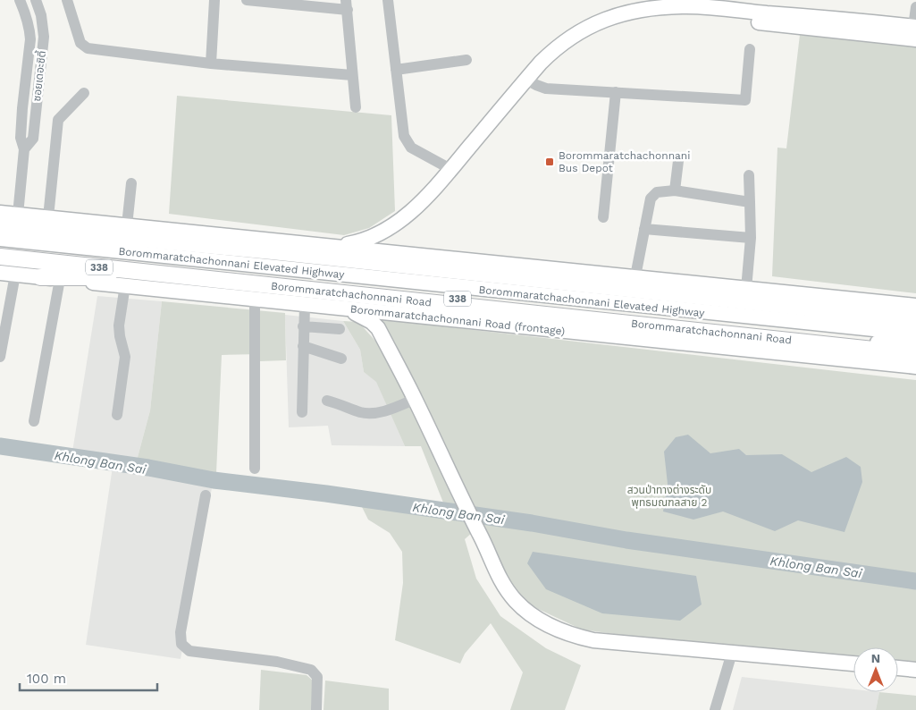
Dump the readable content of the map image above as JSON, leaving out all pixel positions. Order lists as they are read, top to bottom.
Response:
{
  "streets": {
    "highway": ["338", "Borommaratchachonnani Road"],
    "main road": ["Borommaratchachonnani Elevated Highway", "Borommaratchachonnani Road (frontage)"],
    "street": ["ซอยเดอะซิตี้"]
  },
  "water": ["Khlong Ban Sai"],
  "parks": ["สวนป่าทางต่างระดับ พุทธมณฑลสาย 2"],
  "places": {
    "transit": ["Borommaratchachonnani Bus Depot"]
  },
  "scale_bar": "100 m",
  "north": "top"
}
